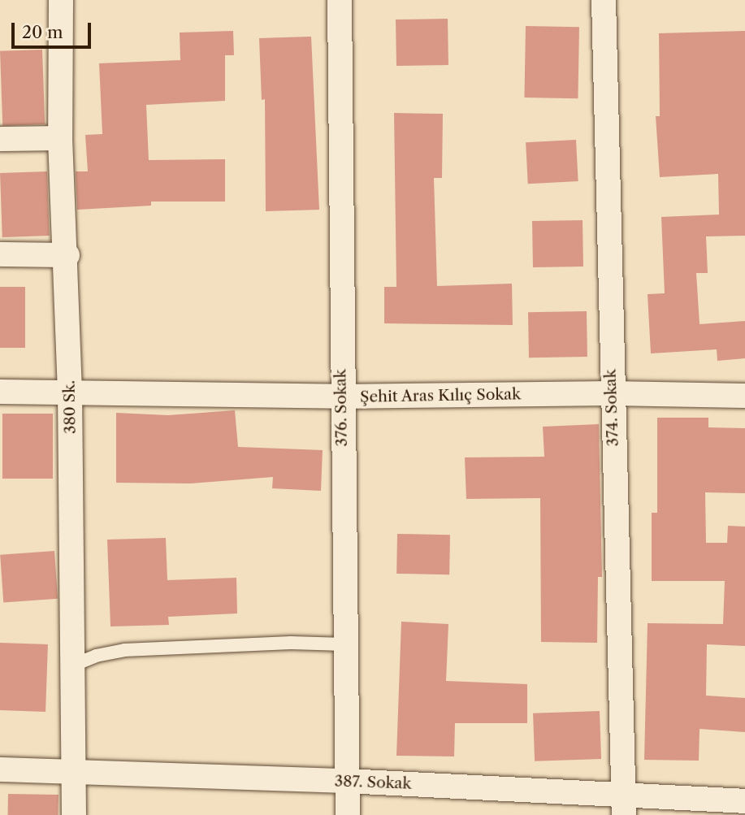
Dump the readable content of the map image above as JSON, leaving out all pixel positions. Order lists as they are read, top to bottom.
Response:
{
  "streets": {
    "street": [
      "Şehit Aras Kılıç Sokak",
      "380 Sk.",
      "376. Sokak",
      "374. Sokak",
      "387. Sokak"
    ]
  },
  "crossings": [
    ["Şehit Aras Kılıç Sokak", "380 Sk."],
    ["Şehit Aras Kılıç Sokak", "376. Sokak"],
    ["Şehit Aras Kılıç Sokak", "374. Sokak"],
    ["380 Sk.", "387. Sokak"],
    ["376. Sokak", "387. Sokak"],
    ["374. Sokak", "387. Sokak"]
  ],
  "scale_bar": "20 m"
}
